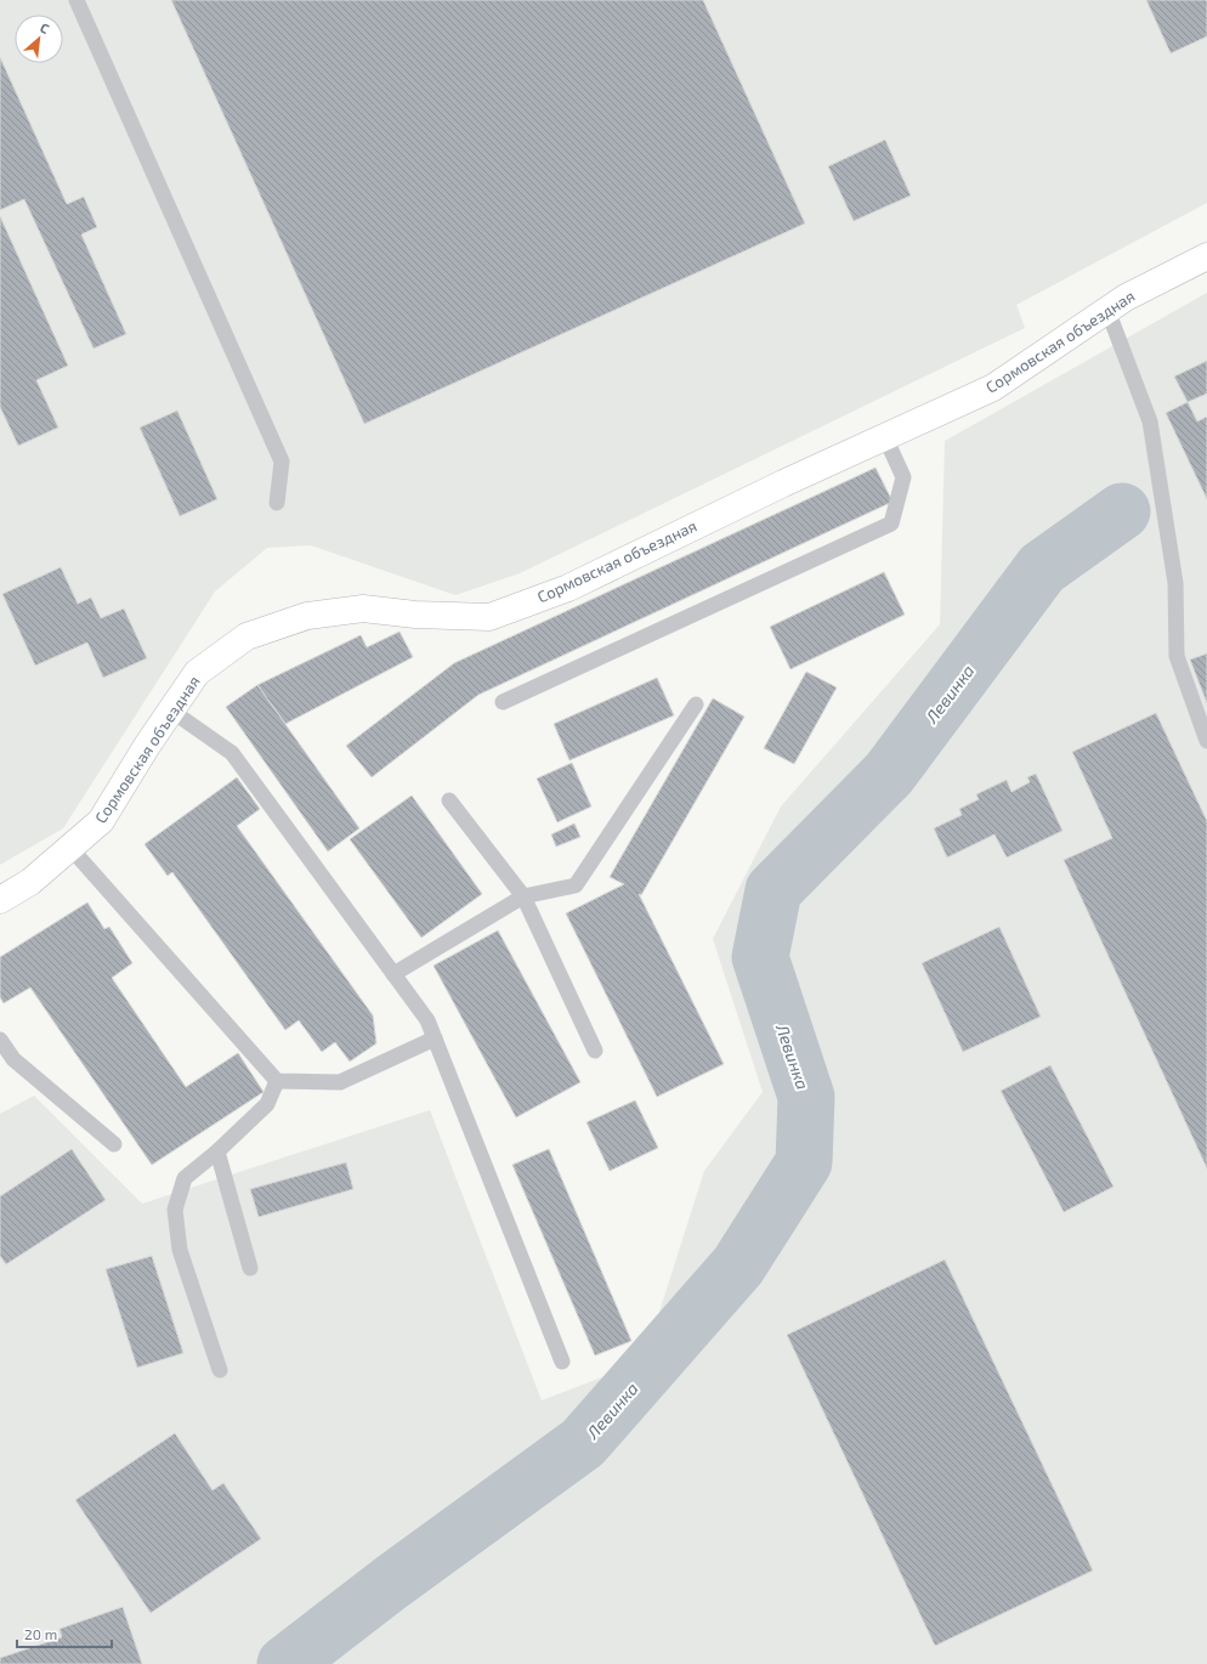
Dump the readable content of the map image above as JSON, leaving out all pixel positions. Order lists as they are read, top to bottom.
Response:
{
  "streets": {
    "street": ["Сормовская объездная"]
  },
  "water": ["Левинка"],
  "scale_bar": "20 m",
  "north": "top right"
}
